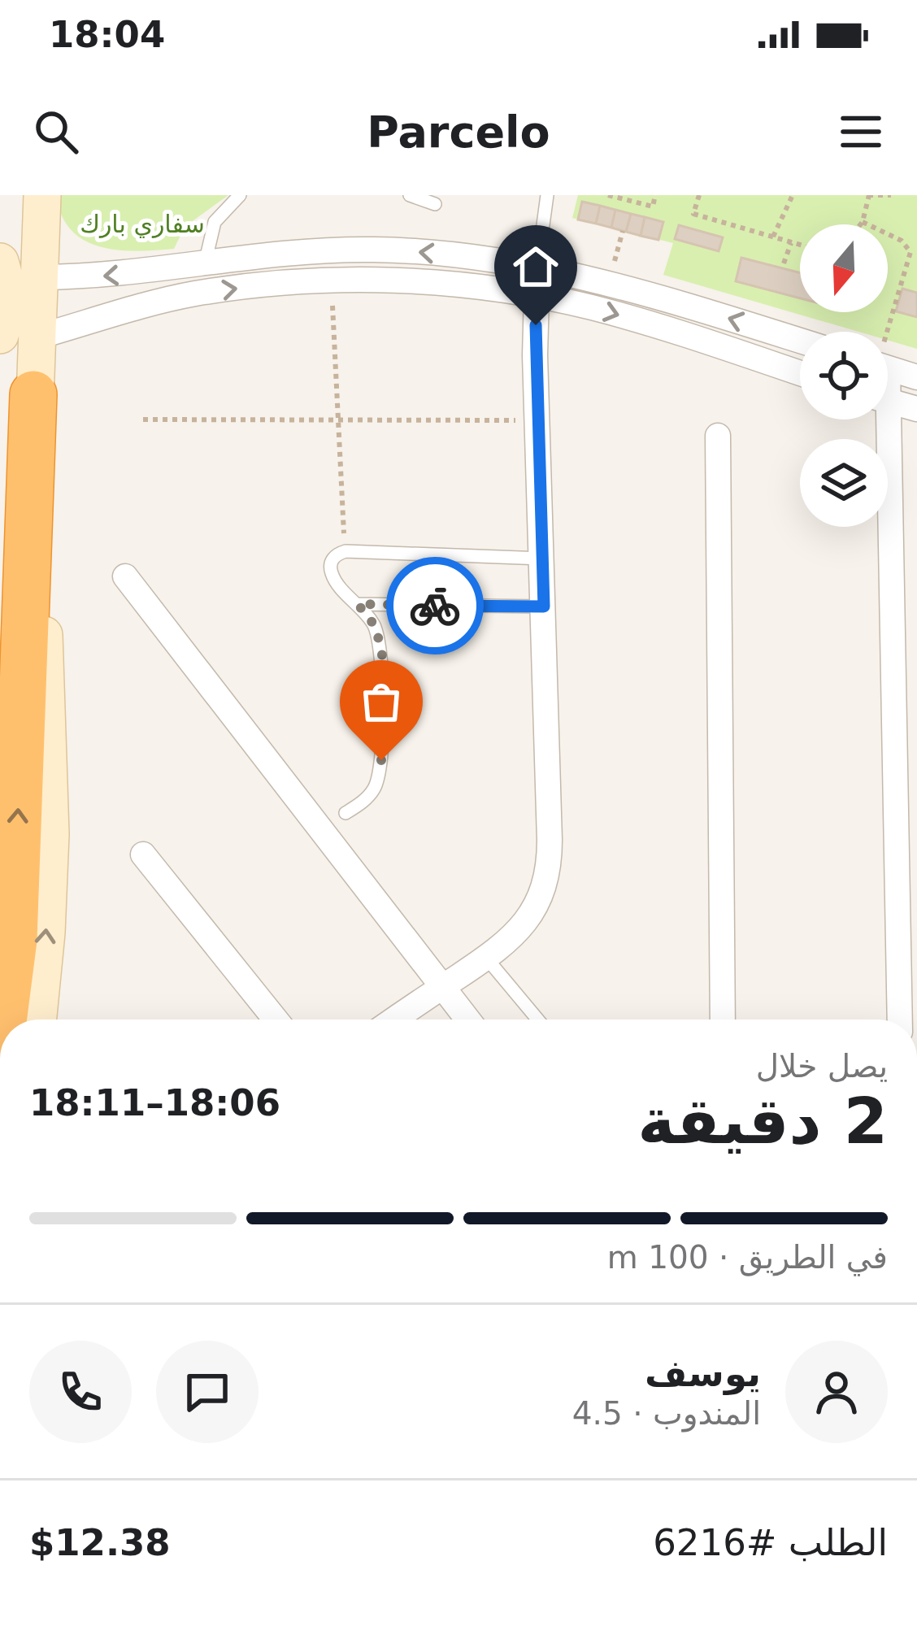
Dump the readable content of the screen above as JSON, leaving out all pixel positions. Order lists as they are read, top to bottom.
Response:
{
  "parks": ["سفاري بارك"],
  "north": "bottom",
  "page": {
    "status": "18:04",
    "header": "Parcelo",
    "heading": ["2 دقيقة", "يصل خلال", "18:06–18:11"],
    "panel": [
      "يوسف",
      "المندوب · 4.5",
      "الطلب #6216",
      "$12.38"
    ],
    "bar": "في الطريق · 100 m"
  }
}
